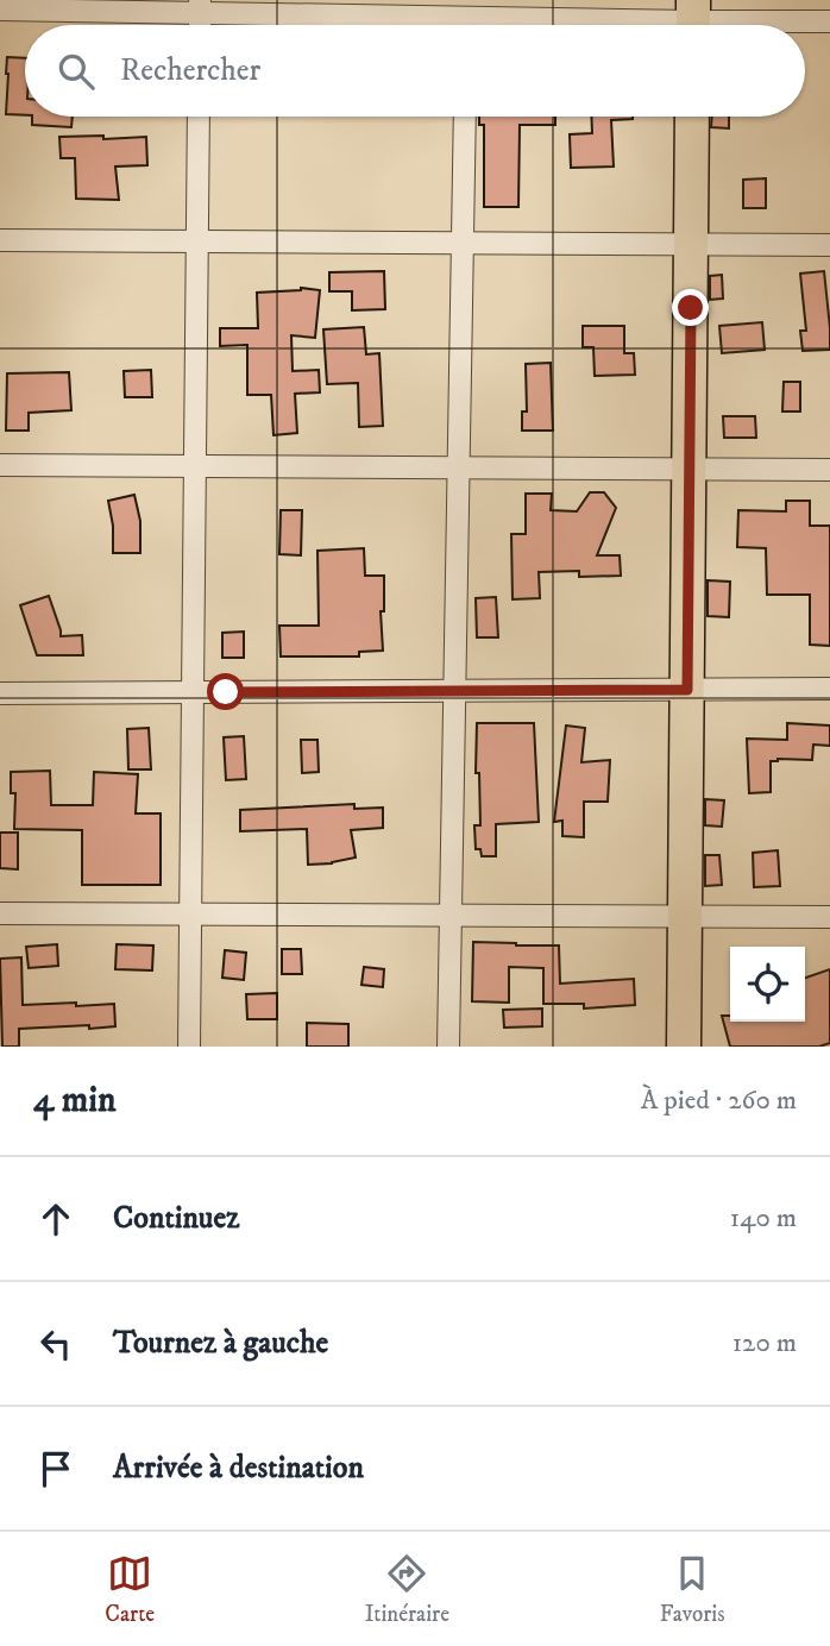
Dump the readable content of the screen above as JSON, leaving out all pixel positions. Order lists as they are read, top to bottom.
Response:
{
  "page": {
    "search": "Rechercher",
    "heading": ["4 min", "À pied · 260 m"],
    "list": [
      ["Continuez", "140 m"],
      ["Tournez à gauche", "120 m"],
      "Arrivée à destination"
    ],
    "nav": ["Carte", "Itinéraire", "Favoris"]
  }
}
